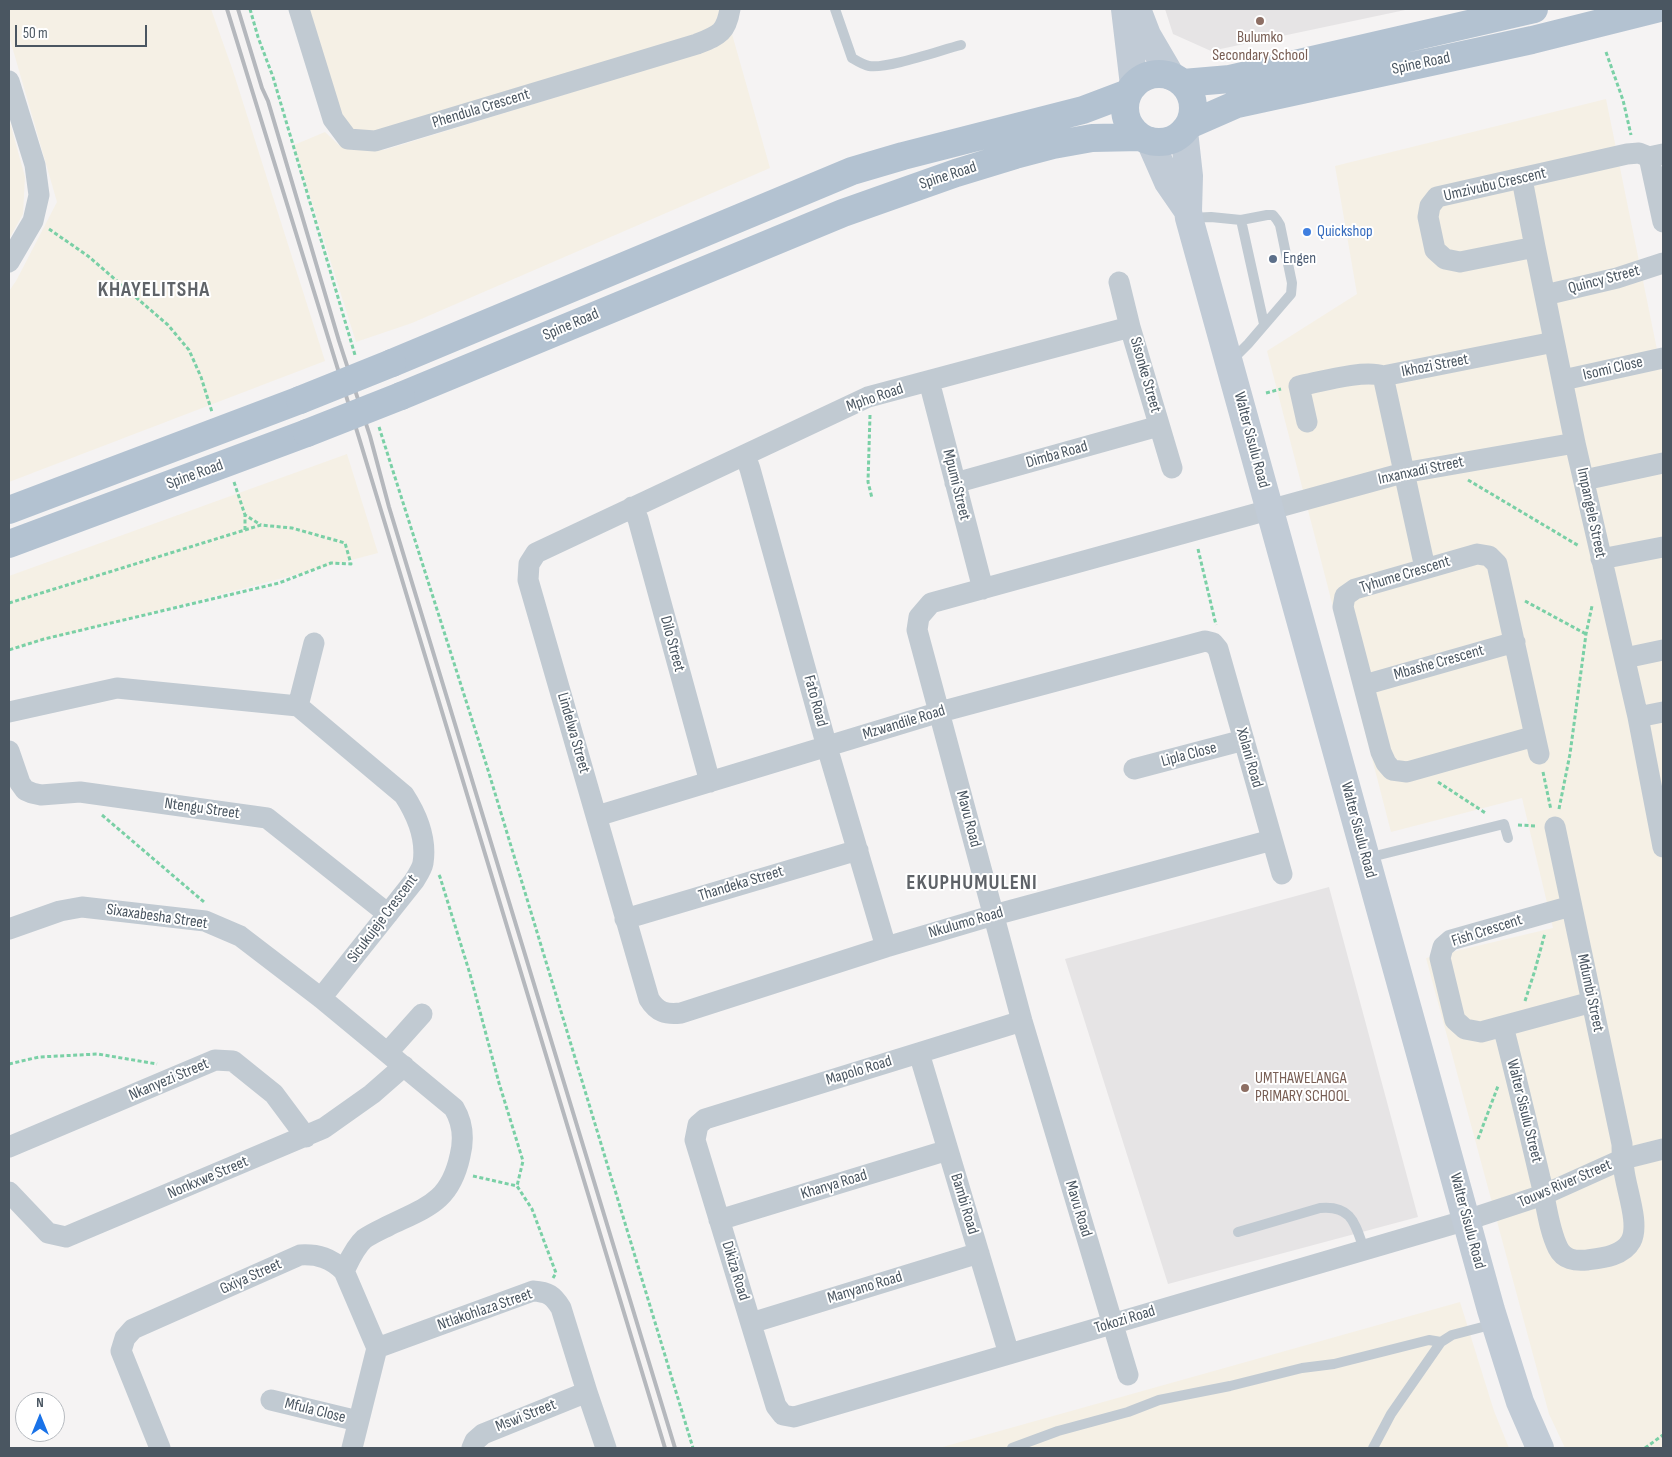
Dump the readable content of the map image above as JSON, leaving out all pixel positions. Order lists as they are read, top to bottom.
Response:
{
  "streets": {
    "main road": ["Spine Road"],
    "street": [
      "Phendula Crescent",
      "Umzivubu Crescent",
      "Quincy Street",
      "Ikhozi Street",
      "Isomi Close",
      "Sisonke Street",
      "Mpho Road",
      "Walter Sisulu Road",
      "Dimba Road",
      "Inxanxadi Street",
      "Mpumi Street",
      "Impangele Street",
      "Tyhume Crescent",
      "Dilo Street",
      "Mbashe Crescent",
      "Fato Road",
      "Mzwandile Road",
      "Lindelwa Street",
      "Lipla Close",
      "Xolani Road",
      "Ntengu Street",
      "Mavu Road",
      "Thandeka Street",
      "Sixaxabesha Street",
      "Sicukujeje Crescent",
      "Nkulumo Road",
      "Fish Crescent",
      "Mdumbi Street",
      "Mapolo Road",
      "Nkanyezi Street",
      "Walter Sisulu Street",
      "Nonkxwe Street",
      "Touws River Street",
      "Khanya Road",
      "Bambi Road",
      "Dikiza Road",
      "Gxiya Street",
      "Manyano Road",
      "Ntlakohlaza Street",
      "Tokozi Road",
      "Mfula Close",
      "Mswi Street"
    ]
  },
  "crossings": [
    ["Spine Road", "Walter Sisulu Road"],
    ["Umzivubu Crescent", "Impangele Street"],
    ["Quincy Street", "Impangele Street"],
    ["Ikhozi Street", "Inxanxadi Street"],
    ["Ikhozi Street", "Impangele Street"],
    ["Ikhozi Street", "Tyhume Crescent"],
    ["Isomi Close", "Impangele Street"],
    ["Sisonke Street", "Mpho Road"],
    ["Sisonke Street", "Dimba Road"],
    ["Mpho Road", "Mpumi Street"],
    ["Mpho Road", "Dilo Street"],
    ["Mpho Road", "Fato Road"],
    ["Mpho Road", "Lindelwa Street"],
    ["Walter Sisulu Road", "Inxanxadi Street"],
    ["Walter Sisulu Road", "Mavu Road"],
    ["Walter Sisulu Road", "Touws River Street"],
    ["Walter Sisulu Road", "Tokozi Road"],
    ["Dimba Road", "Mpumi Street"],
    ["Inxanxadi Street", "Impangele Street"],
    ["Inxanxadi Street", "Mavu Road"],
    ["Mpumi Street", "Mavu Road"],
    ["Tyhume Crescent", "Mbashe Crescent"],
    ["Dilo Street", "Mzwandile Road"],
    ["Dilo Street", "Lindelwa Street"],
    ["Fato Road", "Mzwandile Road"],
    ["Fato Road", "Thandeka Street"],
    ["Fato Road", "Nkulumo Road"],
    ["Mzwandile Road", "Lindelwa Street"],
    ["Mzwandile Road", "Xolani Road"],
    ["Mzwandile Road", "Mavu Road"],
    ["Lindelwa Street", "Thandeka Street"],
    ["Lindelwa Street", "Nkulumo Road"],
    ["Lipla Close", "Xolani Road"],
    ["Xolani Road", "Nkulumo Road"],
    ["Ntengu Street", "Sicukujeje Crescent"],
    ["Mavu Road", "Nkulumo Road"],
    ["Mavu Road", "Mapolo Road"],
    ["Mavu Road", "Tokozi Road"],
    ["Sixaxabesha Street", "Sicukujeje Crescent"],
    ["Sixaxabesha Street", "Nonkxwe Street"],
    ["Fish Crescent", "Mdumbi Street"],
    ["Fish Crescent", "Walter Sisulu Street"],
    ["Mdumbi Street", "Walter Sisulu Street"],
    ["Mdumbi Street", "Touws River Street"],
    ["Mapolo Road", "Bambi Road"],
    ["Mapolo Road", "Dikiza Road"],
    ["Nkanyezi Street", "Nonkxwe Street"],
    ["Walter Sisulu Street", "Touws River Street"],
    ["Touws River Street", "Tokozi Road"],
    ["Khanya Road", "Bambi Road"],
    ["Khanya Road", "Dikiza Road"],
    ["Bambi Road", "Manyano Road"],
    ["Bambi Road", "Tokozi Road"],
    ["Dikiza Road", "Manyano Road"],
    ["Dikiza Road", "Tokozi Road"],
    ["Ntlakohlaza Street", "Mswi Street"]
  ],
  "districts": ["KHAYELITSHA", "EKUPHUMULENI"],
  "places": [
    "Bulumko Secondary School",
    "Quickshop",
    "Engen",
    "UMTHAWELANGA PRIMARY SCHOOL"
  ],
  "scale_bar": "50 m",
  "north": "top"
}
